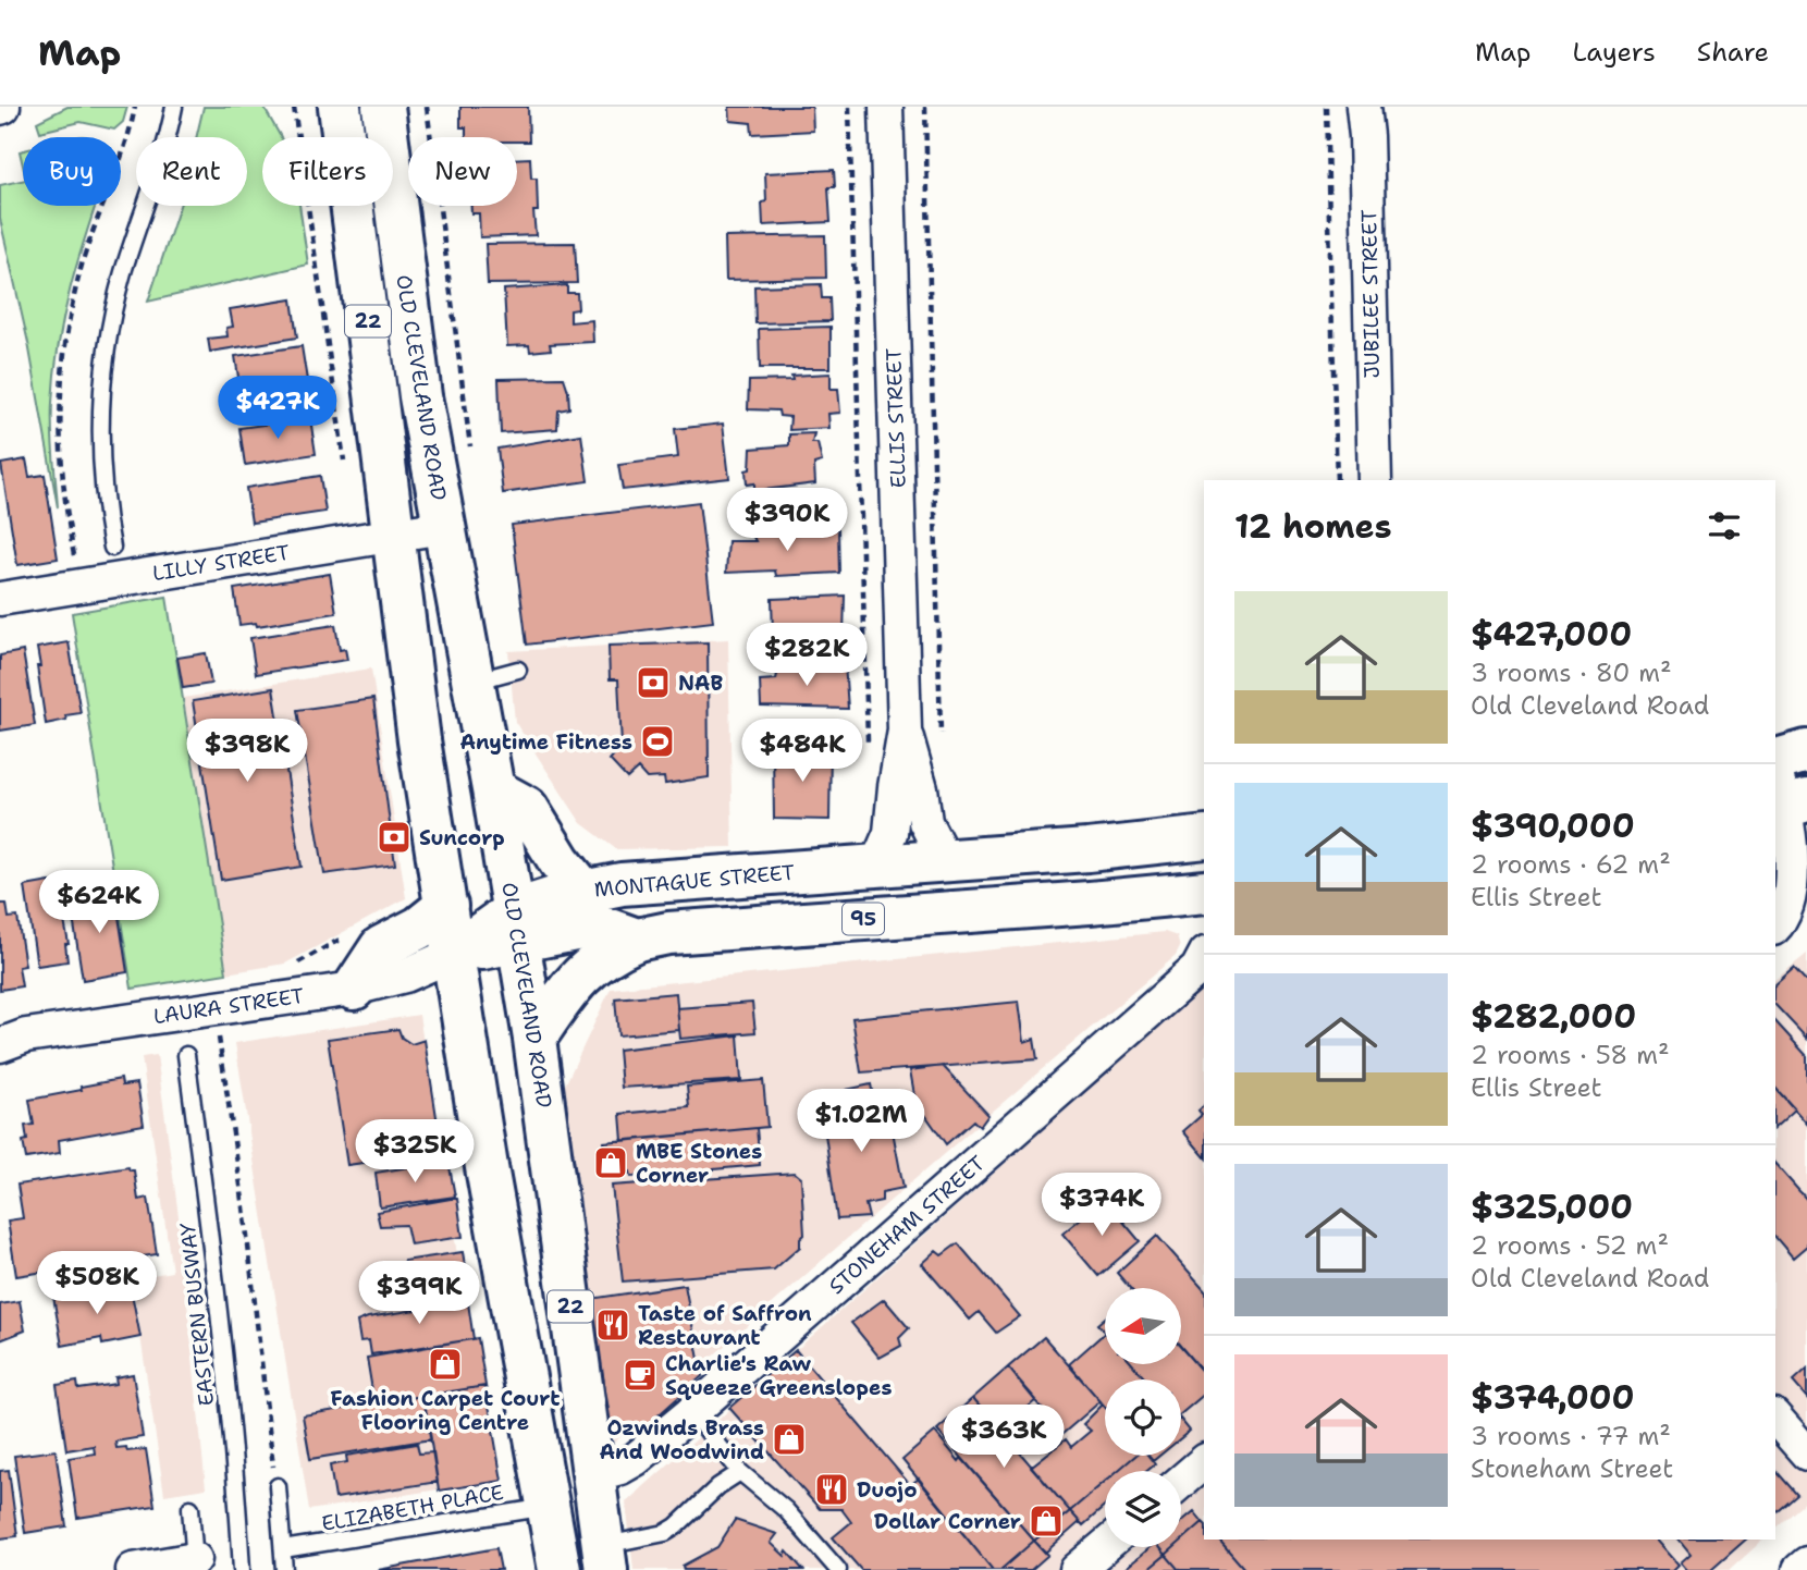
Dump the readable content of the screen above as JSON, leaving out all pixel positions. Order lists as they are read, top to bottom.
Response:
{
  "streets": {
    "main road": [
      "22",
      "OLD CLEVELAND ROAD",
      "MONTAGUE STREET",
      "95"
    ],
    "street": [
      "JUBILEE STREET",
      "ELLIS STREET",
      "LILLY STREET",
      "LAURA STREET",
      "STONEHAM STREET"
    ],
    "lane": ["EASTERN BUSWAY", "ELIZABETH PLACE"]
  },
  "crossings": [
    ["OLD CLEVELAND ROAD", "LILLY STREET"],
    ["OLD CLEVELAND ROAD", "MONTAGUE STREET"],
    ["OLD CLEVELAND ROAD", "95"],
    ["OLD CLEVELAND ROAD", "LAURA STREET"],
    ["OLD CLEVELAND ROAD", "STONEHAM STREET"],
    ["OLD CLEVELAND ROAD", "ELIZABETH PLACE"],
    ["ELLIS STREET", "MONTAGUE STREET"],
    ["MONTAGUE STREET", "95"],
    ["MONTAGUE STREET", "LAURA STREET"]
  ],
  "places": {
    "bank": ["NAB", "Suncorp"],
    "sports": ["Anytime Fitness"],
    "shop": [
      "MBE Stones Corner",
      "Fashion Carpet Court Flooring Centre",
      "Ozwinds Brass And Woodwind",
      "Dollar Corner"
    ],
    "restaurant": ["Taste of Saffron Restaurant", "Duojo"],
    "cafe": ["Charlie's Raw Squeeze Greenslopes"]
  },
  "north": "left",
  "page": {
    "header": "Map",
    "nav": ["Map", "Layers", "Share"],
    "chip": [
      "Buy",
      "Rent",
      "Filters",
      "New"
    ],
    "price": [
      "$427K",
      "$390K",
      "$282K",
      "$398K",
      "$484K",
      "$624K",
      "$1.02M",
      "$325K",
      "$374K",
      "$508K",
      "$399K",
      "$363K"
    ],
    "heading": "12 homes",
    "list": [
      {
        "name": "$427,000",
        "note": "3 rooms · 80 m² · Old Cleveland Road"
      },
      {
        "name": "$390,000",
        "note": "2 rooms · 62 m² · Ellis Street"
      },
      {
        "name": "$282,000",
        "note": "2 rooms · 58 m² · Ellis Street"
      },
      {
        "name": "$325,000",
        "note": "2 rooms · 52 m² · Old Cleveland Road"
      },
      {
        "name": "$374,000",
        "note": "3 rooms · 77 m² · Stoneham Street"
      }
    ]
  }
}
